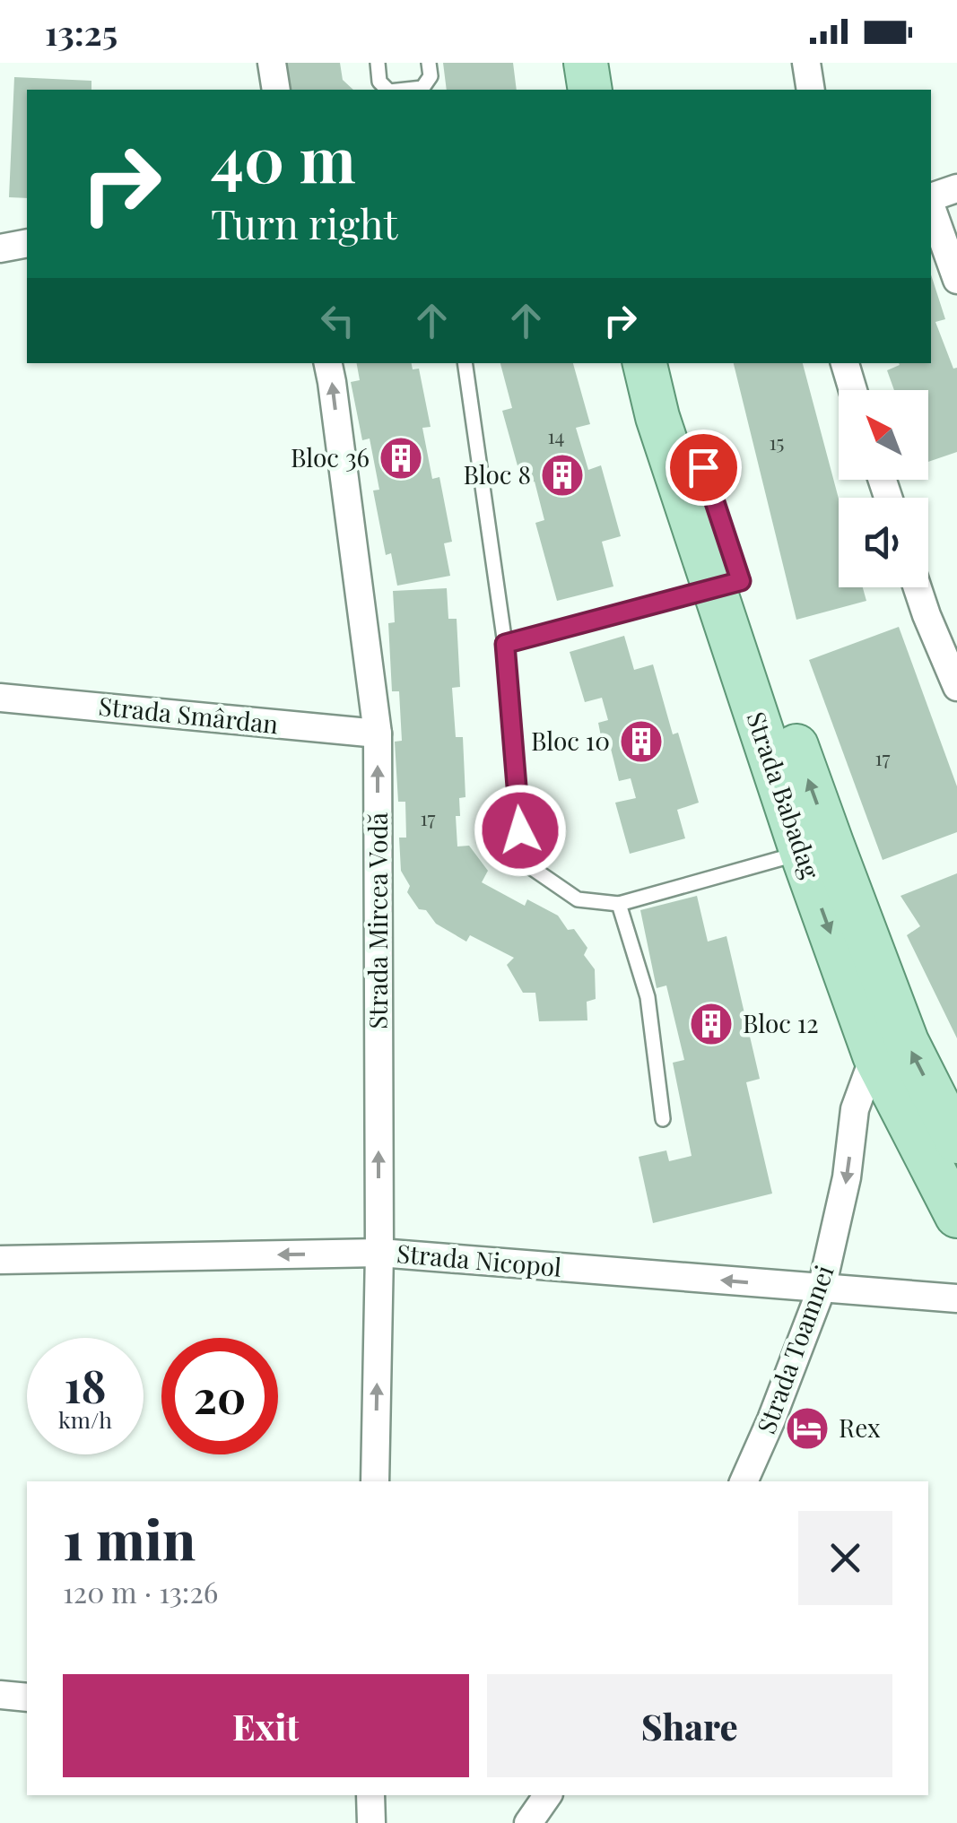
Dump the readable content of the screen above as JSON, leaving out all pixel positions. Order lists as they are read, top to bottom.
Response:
{
  "streets": {
    "main road": ["Strada Babadag"],
    "street": [
      "Strada Smârdan",
      "Strada Mircea Vodă",
      "Strada Nicopol",
      "Strada Toamnei"
    ]
  },
  "crossings": [
    ["Strada Smârdan", "Strada Mircea Vodă"],
    ["Strada Babadag", "Strada Toamnei"],
    ["Strada Mircea Vodă", "Strada Nicopol"],
    ["Strada Nicopol", "Strada Toamnei"]
  ],
  "one_way": ["Strada Mircea Vodă", "Strada Nicopol", "Strada Toamnei"],
  "places": {
    "building": [
      "Bloc 36",
      "Bloc 8",
      "Bloc 10",
      "Bloc 12"
    ],
    "hotel": ["Rex"]
  },
  "house_numbers": [
    "14",
    "15",
    "17",
    "17"
  ],
  "north": "top left",
  "page": {
    "status": "13:25",
    "turn": ["40 m", "Turn right"],
    "speed": "18 km/h",
    "limit": "20",
    "heading": ["1 min", "120 m · 13:26"],
    "buttons": ["Exit", "Share"]
  }
}
